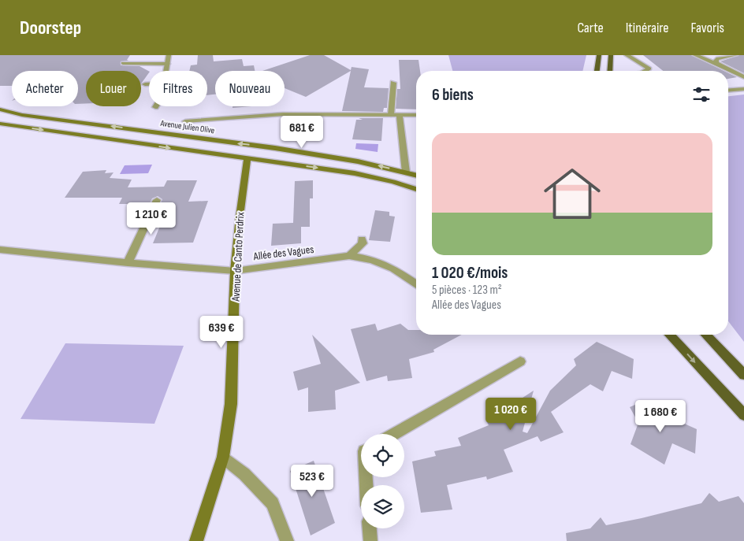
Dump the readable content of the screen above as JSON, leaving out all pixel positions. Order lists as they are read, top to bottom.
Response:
{
  "streets": {
    "main road": ["Avenue Julien Olive", "Avenue de Canto Perdrix"],
    "street": ["Allée des Vagues"]
  },
  "crossings": [
    ["Avenue Julien Olive", "Avenue de Canto Perdrix"],
    ["Allée des Vagues", "Avenue de Canto Perdrix"]
  ],
  "page": {
    "header": "Doorstep",
    "nav": ["Carte", "Itinéraire", "Favoris"],
    "chip": [
      "Acheter",
      "Louer",
      "Filtres",
      "Nouveau"
    ],
    "heading": "6 biens",
    "price": [
      "681 €",
      "1 210 €",
      "639 €",
      "1 020 €",
      "1 680 €",
      "523 €"
    ],
    "list": [
      {
        "name": "1 020 €/mois",
        "note": "5 pièces · 123 m² · Allée des Vagues"
      }
    ]
  }
}
